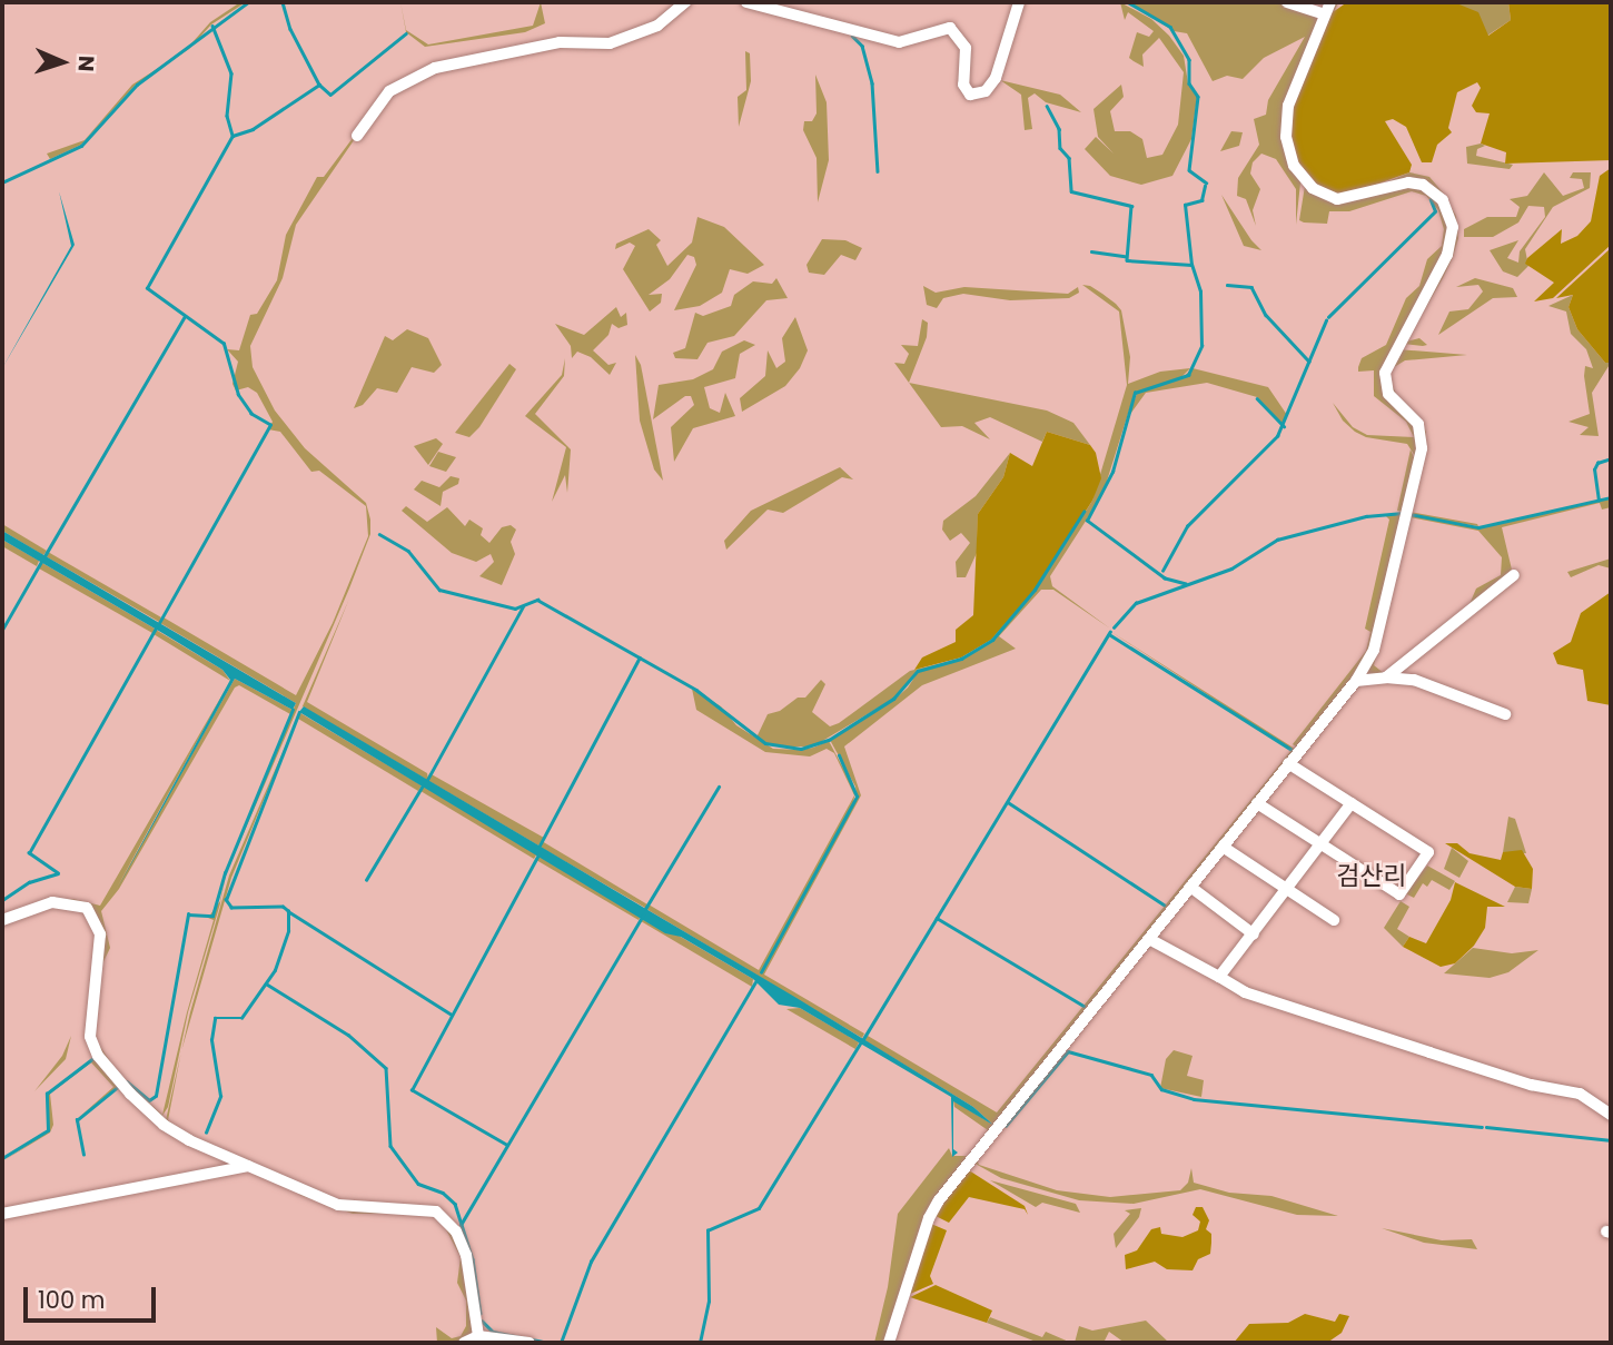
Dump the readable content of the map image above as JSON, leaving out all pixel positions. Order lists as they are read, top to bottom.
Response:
{
  "districts": ["검산리"],
  "scale_bar": "100 m",
  "north": "right"
}
